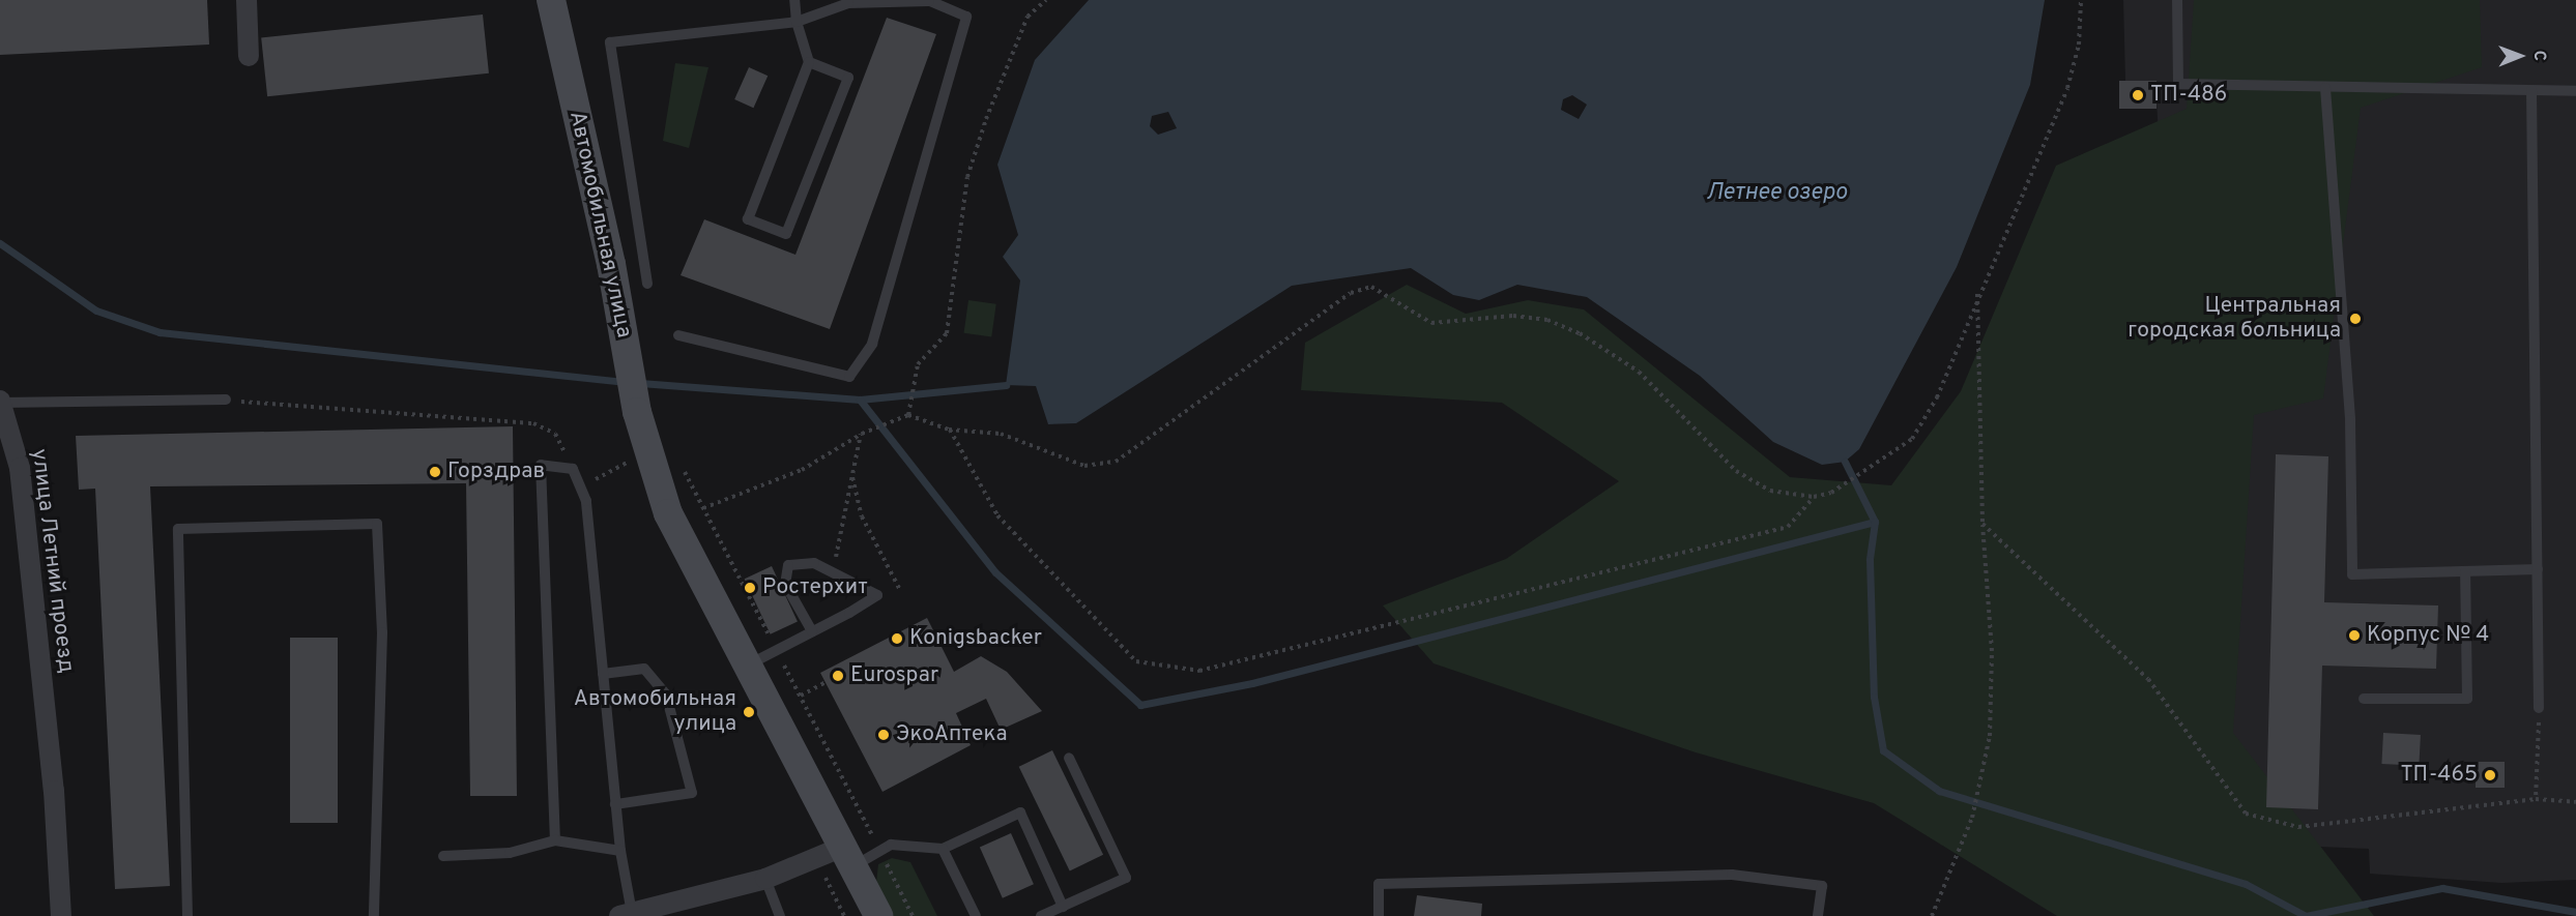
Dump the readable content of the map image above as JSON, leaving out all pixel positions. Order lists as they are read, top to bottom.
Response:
{
  "streets": {
    "street": ["Автомобильная улица", "улица Летний проезд"]
  },
  "water": ["Летнее озеро"],
  "places": [
    "ТП-486",
    "Центральная городская больница",
    "Горздрав",
    "Ростерхит",
    "Корпус № 4",
    "Konigsbacker",
    "Eurospar",
    "Автомобильная улица",
    "ЭкоАптека",
    "ТП-465"
  ],
  "north": "right"
}
